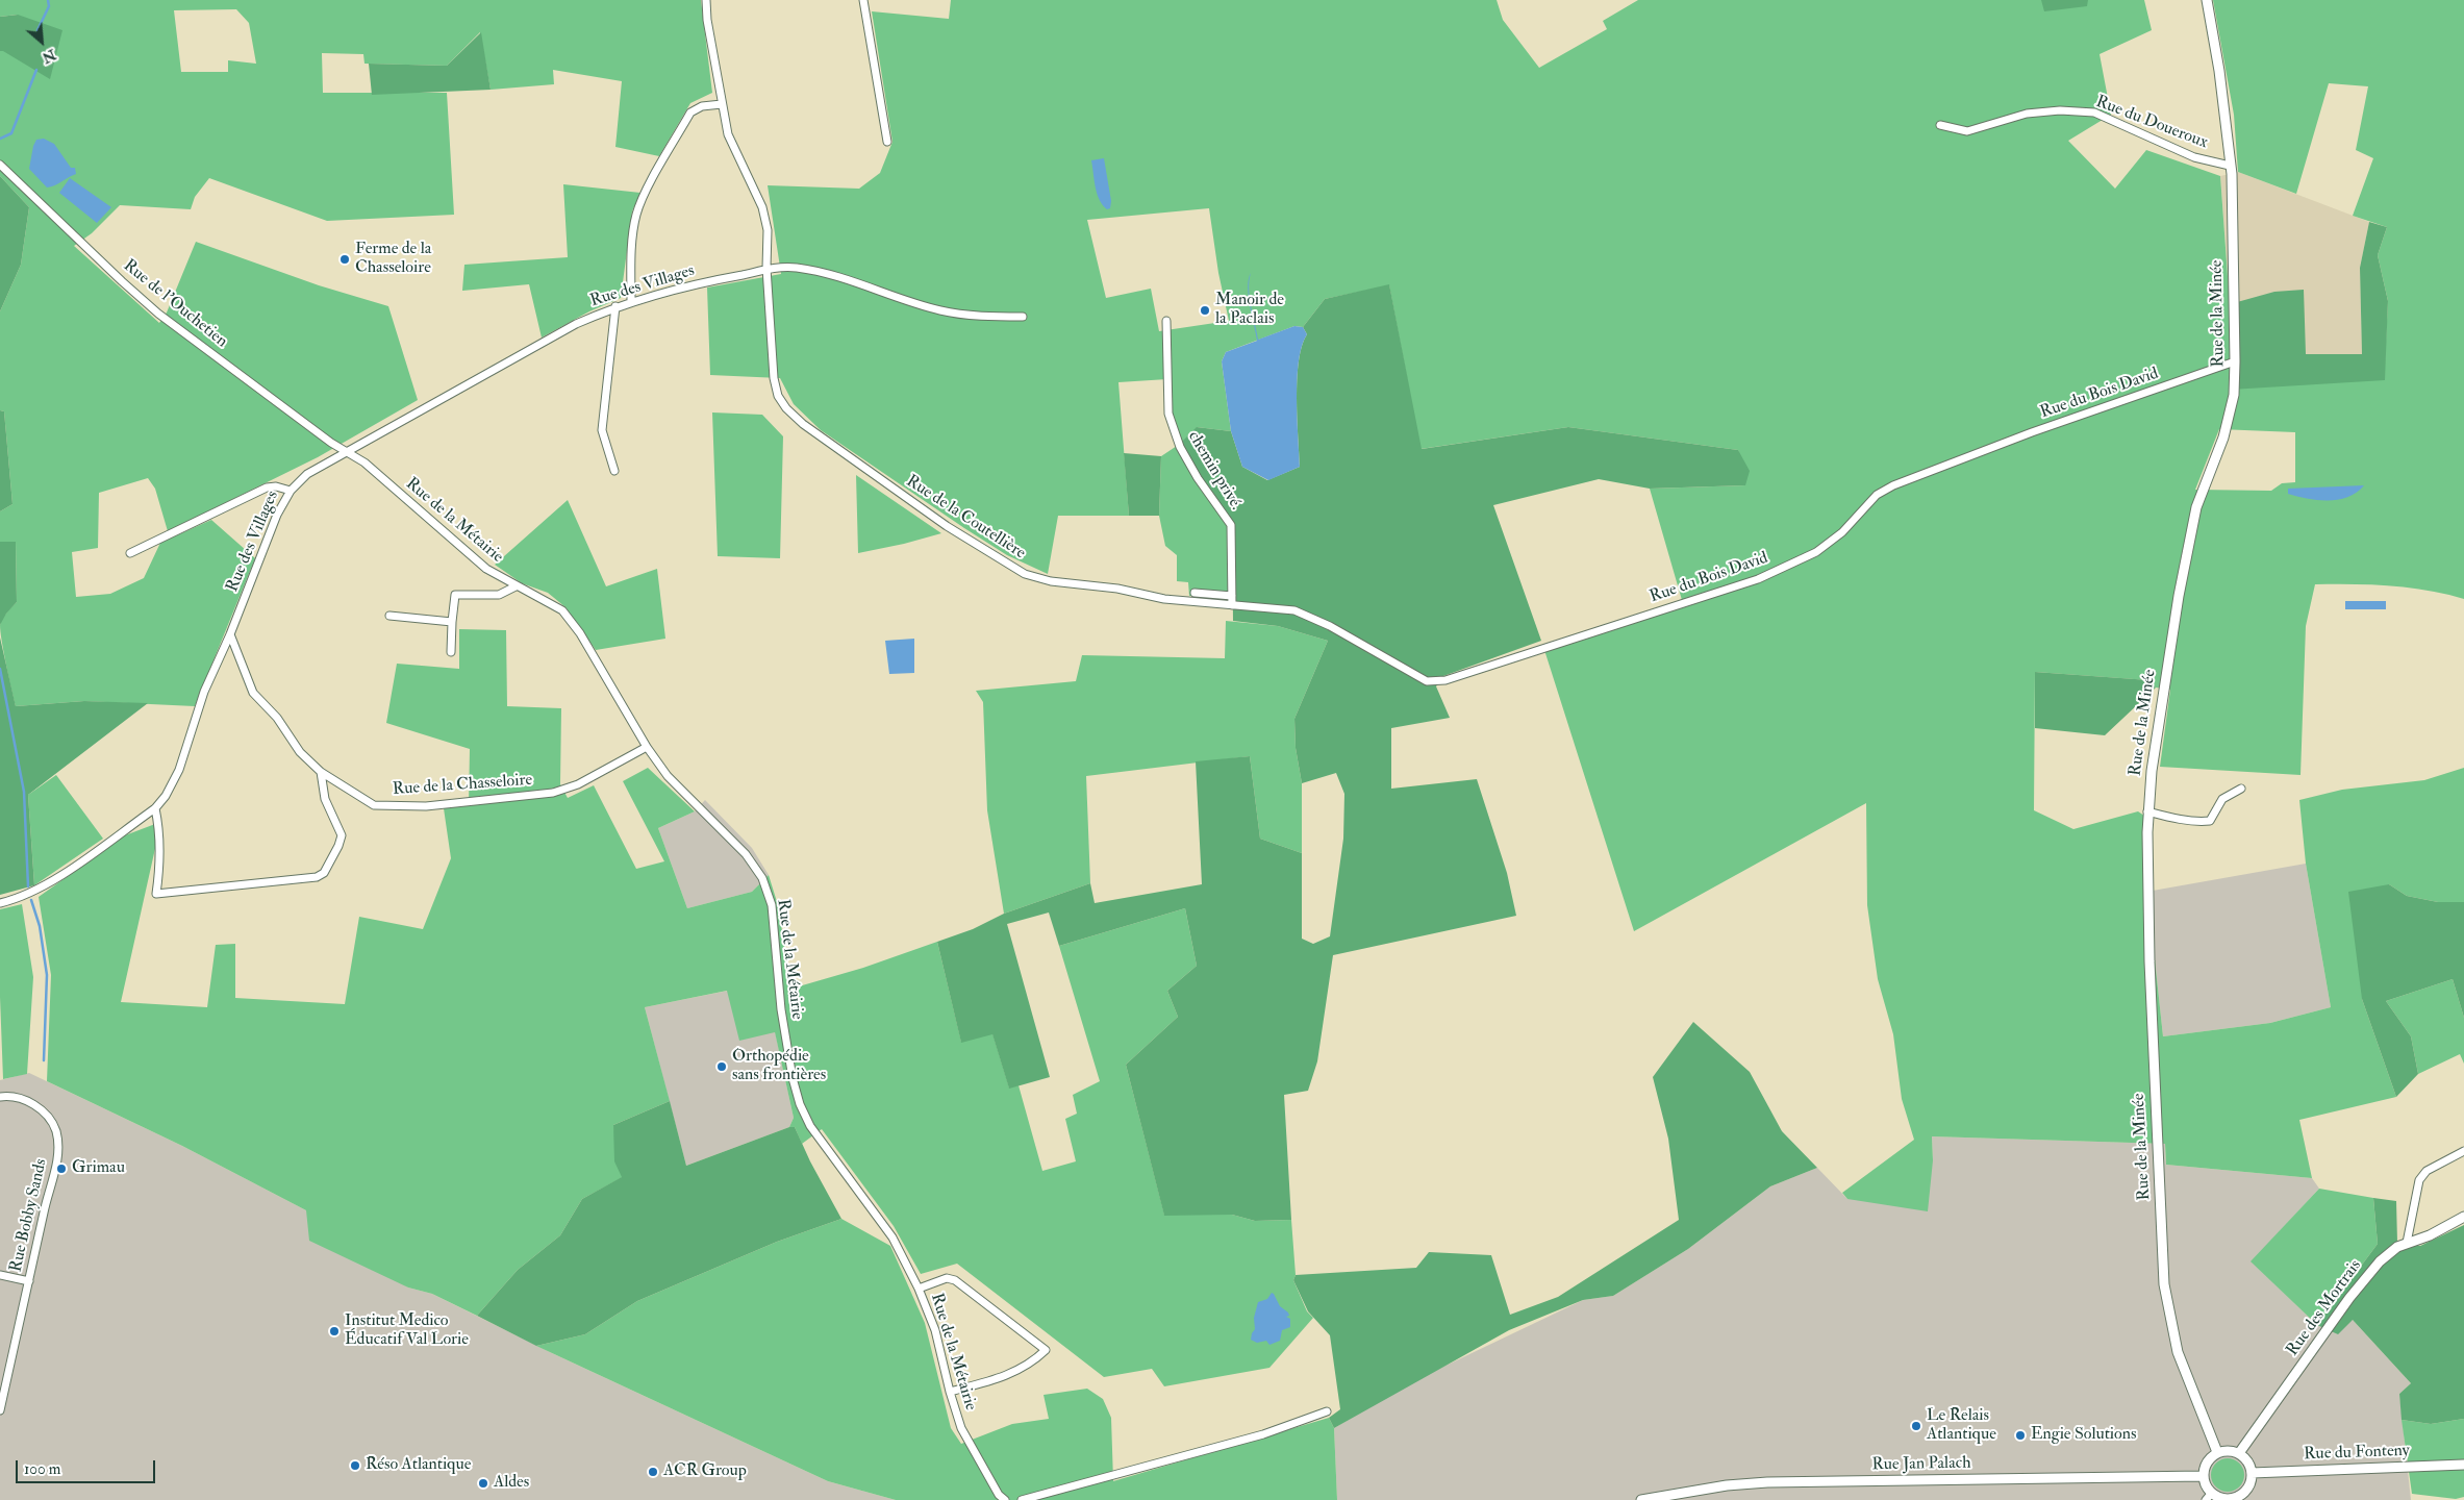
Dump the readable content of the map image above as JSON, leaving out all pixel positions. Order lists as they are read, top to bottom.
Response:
{
  "streets": {
    "street": [
      "Rue du Doueroux",
      "Rue des Villages",
      "Rue de l'Ouchetien",
      "Rue de la Minée",
      "Rue du Bois David",
      "chemin privé.",
      "Rue de la Coutellière",
      "Rue de la Métairie",
      "Rue de la Chasseloire",
      "Rue Bobby Sands",
      "Rue des Mortrais",
      "Rue du Fonteny",
      "Rue Jan Palach"
    ]
  },
  "crossings": [
    ["Rue du Doueroux", "Rue de la Minée"],
    ["Rue des Villages", "Rue de l'Ouchetien"],
    ["Rue des Villages", "Rue de la Coutellière"],
    ["Rue des Villages", "Rue de la Métairie"],
    ["Rue des Villages", "Rue de la Chasseloire"],
    ["Rue de l'Ouchetien", "Rue de la Métairie"],
    ["Rue de la Minée", "Rue du Bois David"],
    ["Rue de la Minée", "Rue des Mortrais"],
    ["Rue de la Minée", "Rue du Fonteny"],
    ["Rue de la Minée", "Rue Jan Palach"],
    ["Rue du Bois David", "Rue de la Coutellière"],
    ["chemin privé.", "Rue de la Coutellière"],
    ["Rue de la Métairie", "Rue de la Chasseloire"],
    ["Rue des Mortrais", "Rue du Fonteny"],
    ["Rue des Mortrais", "Rue Jan Palach"],
    ["Rue du Fonteny", "Rue Jan Palach"]
  ],
  "places": [
    "Ferme de la Chasseloire",
    "Manoir de la Paclais",
    "Orthopédie sans frontières",
    "Grimau",
    "Institut Medico Éducatif Val Lorie",
    "Le Relais Atlantique",
    "Engie Solutions",
    "Réso Atlantique",
    "ACR Group",
    "Aldes"
  ],
  "scale_bar": "100 m",
  "north": "bottom right"
}
